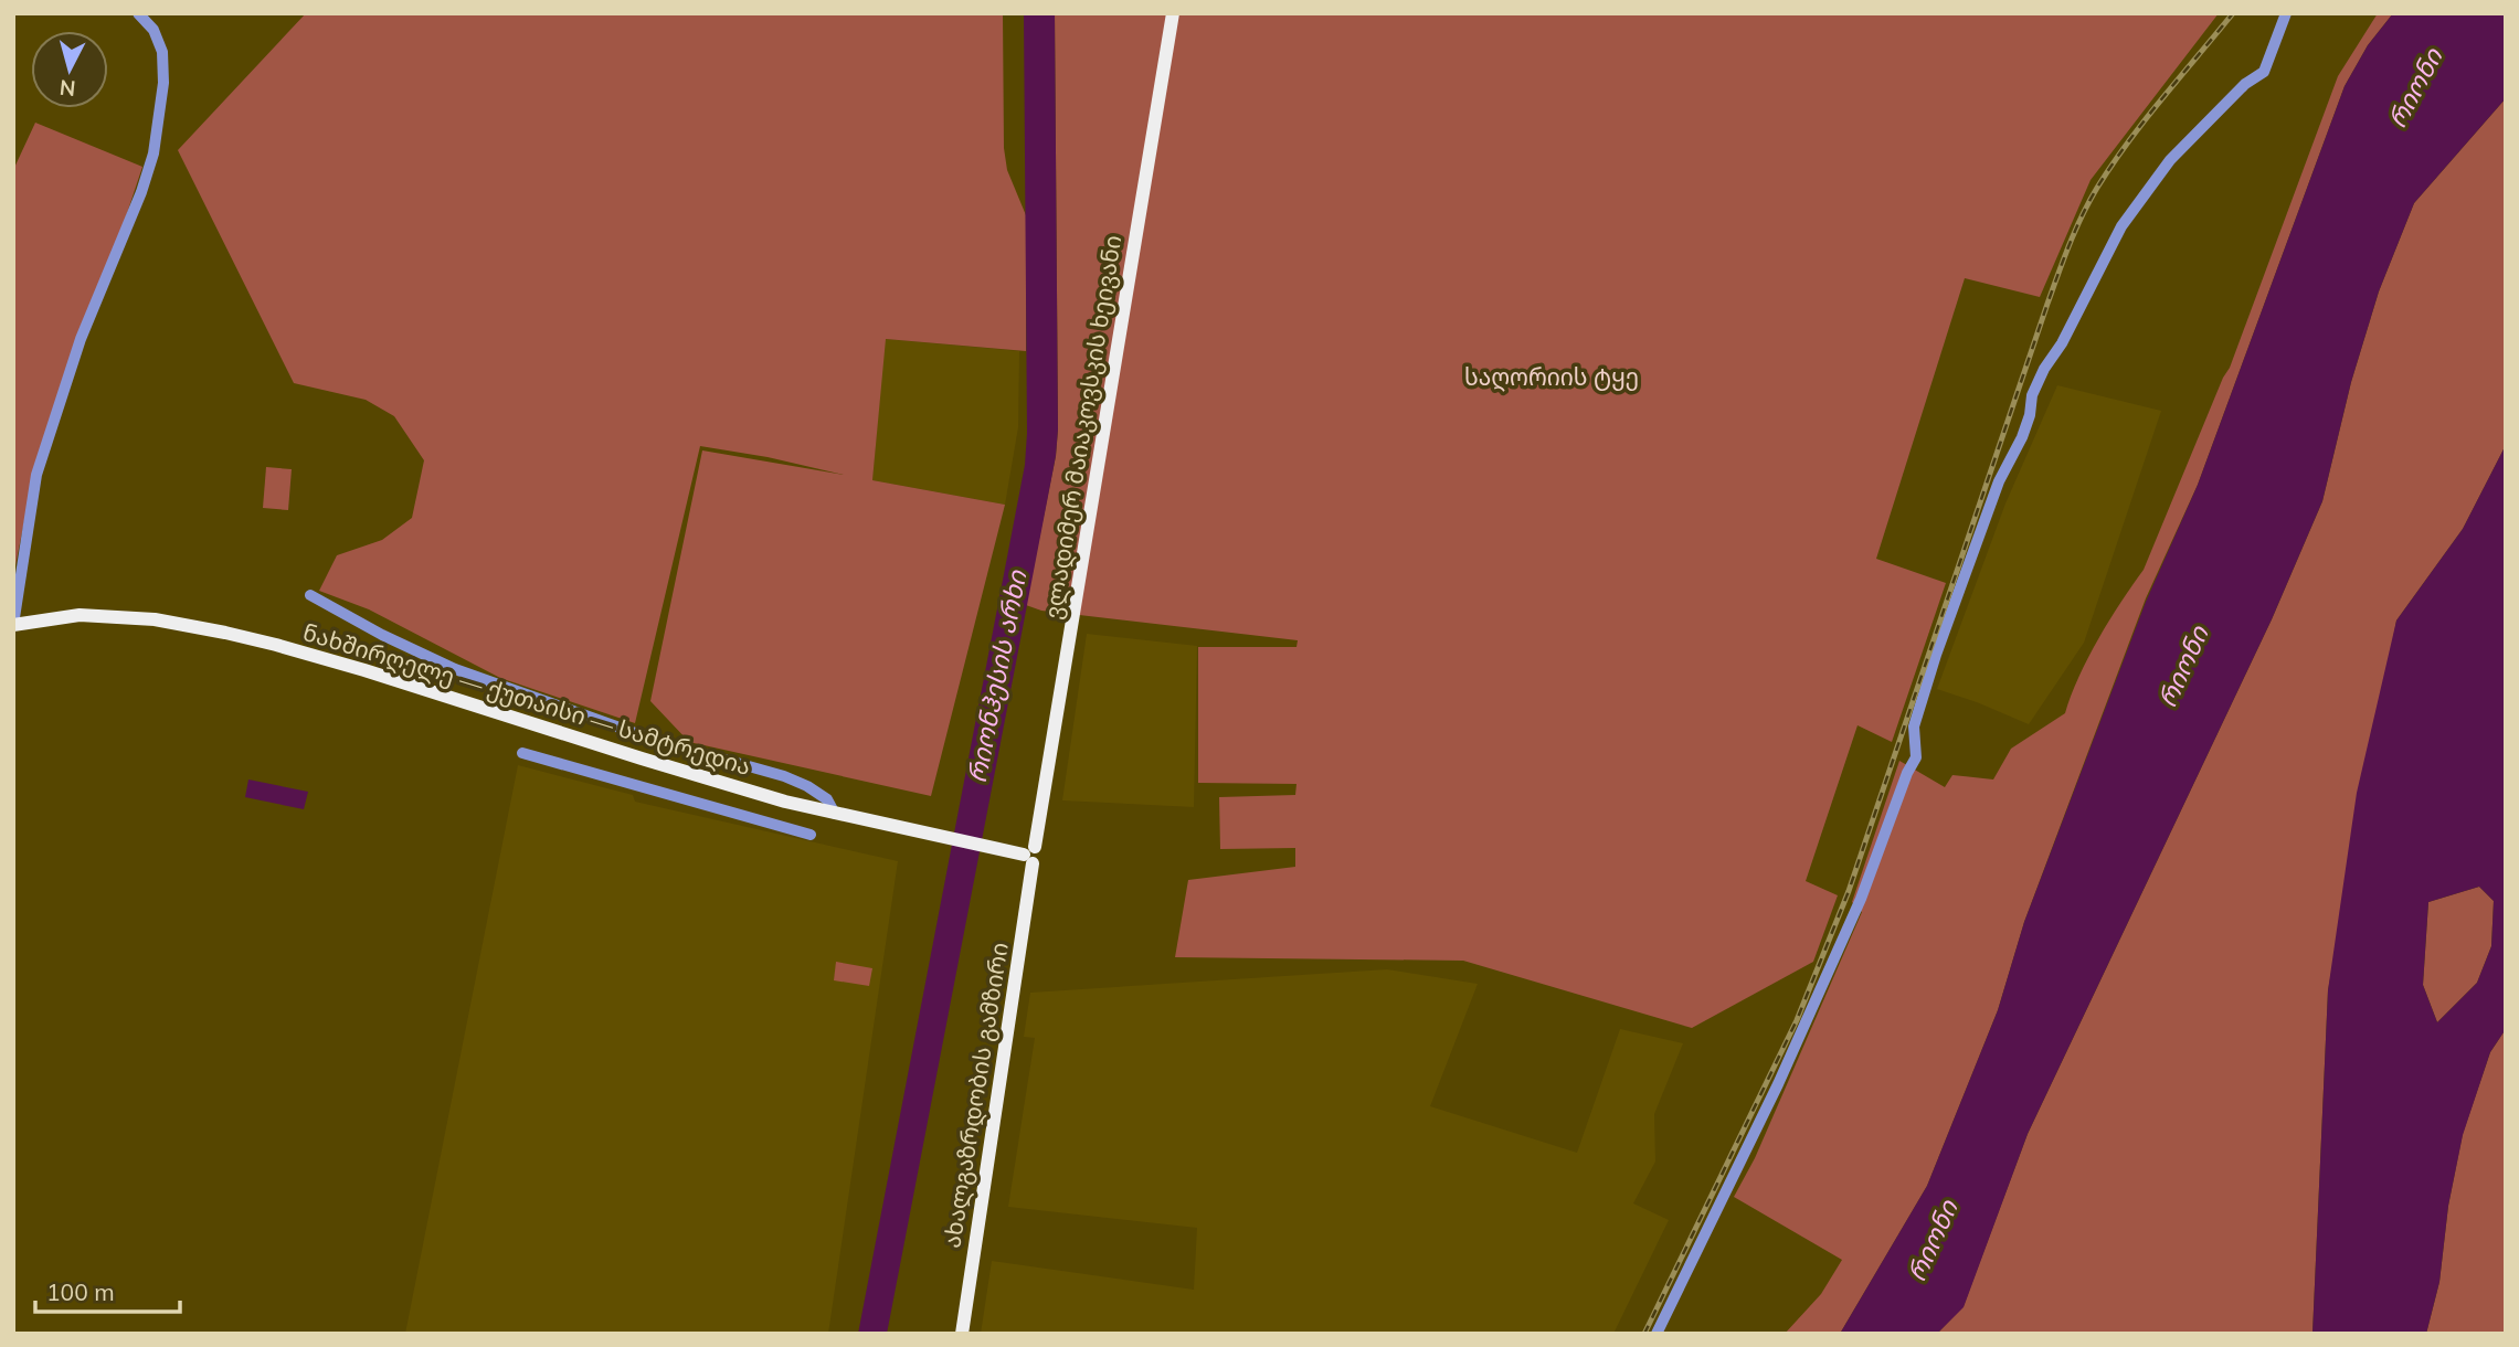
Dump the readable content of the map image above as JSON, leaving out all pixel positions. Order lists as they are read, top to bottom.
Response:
{
  "streets": {
    "main road": ["ვლადიმერ მაიაკოვსკის ხეივანი", "ნახშირღელე — ქუთაისი — სამტრედია", "ახალგაზრდობის გამზირი"]
  },
  "crossings": [
    ["ვლადიმერ მაიაკოვსკის ხეივანი", "ნახშირღელე — ქუთაისი — სამტრედია"],
    ["ვლადიმერ მაიაკოვსკის ხეივანი", "ახალგაზრდობის გამზირი"],
    ["ნახშირღელე — ქუთაისი — სამტრედია", "ახალგაზრდობის გამზირი"]
  ],
  "water": ["რიონი", "რიონჰესის არხი"],
  "parks": ["საღორიის ტყე"],
  "scale_bar": "100 m",
  "north": "bottom"
}
